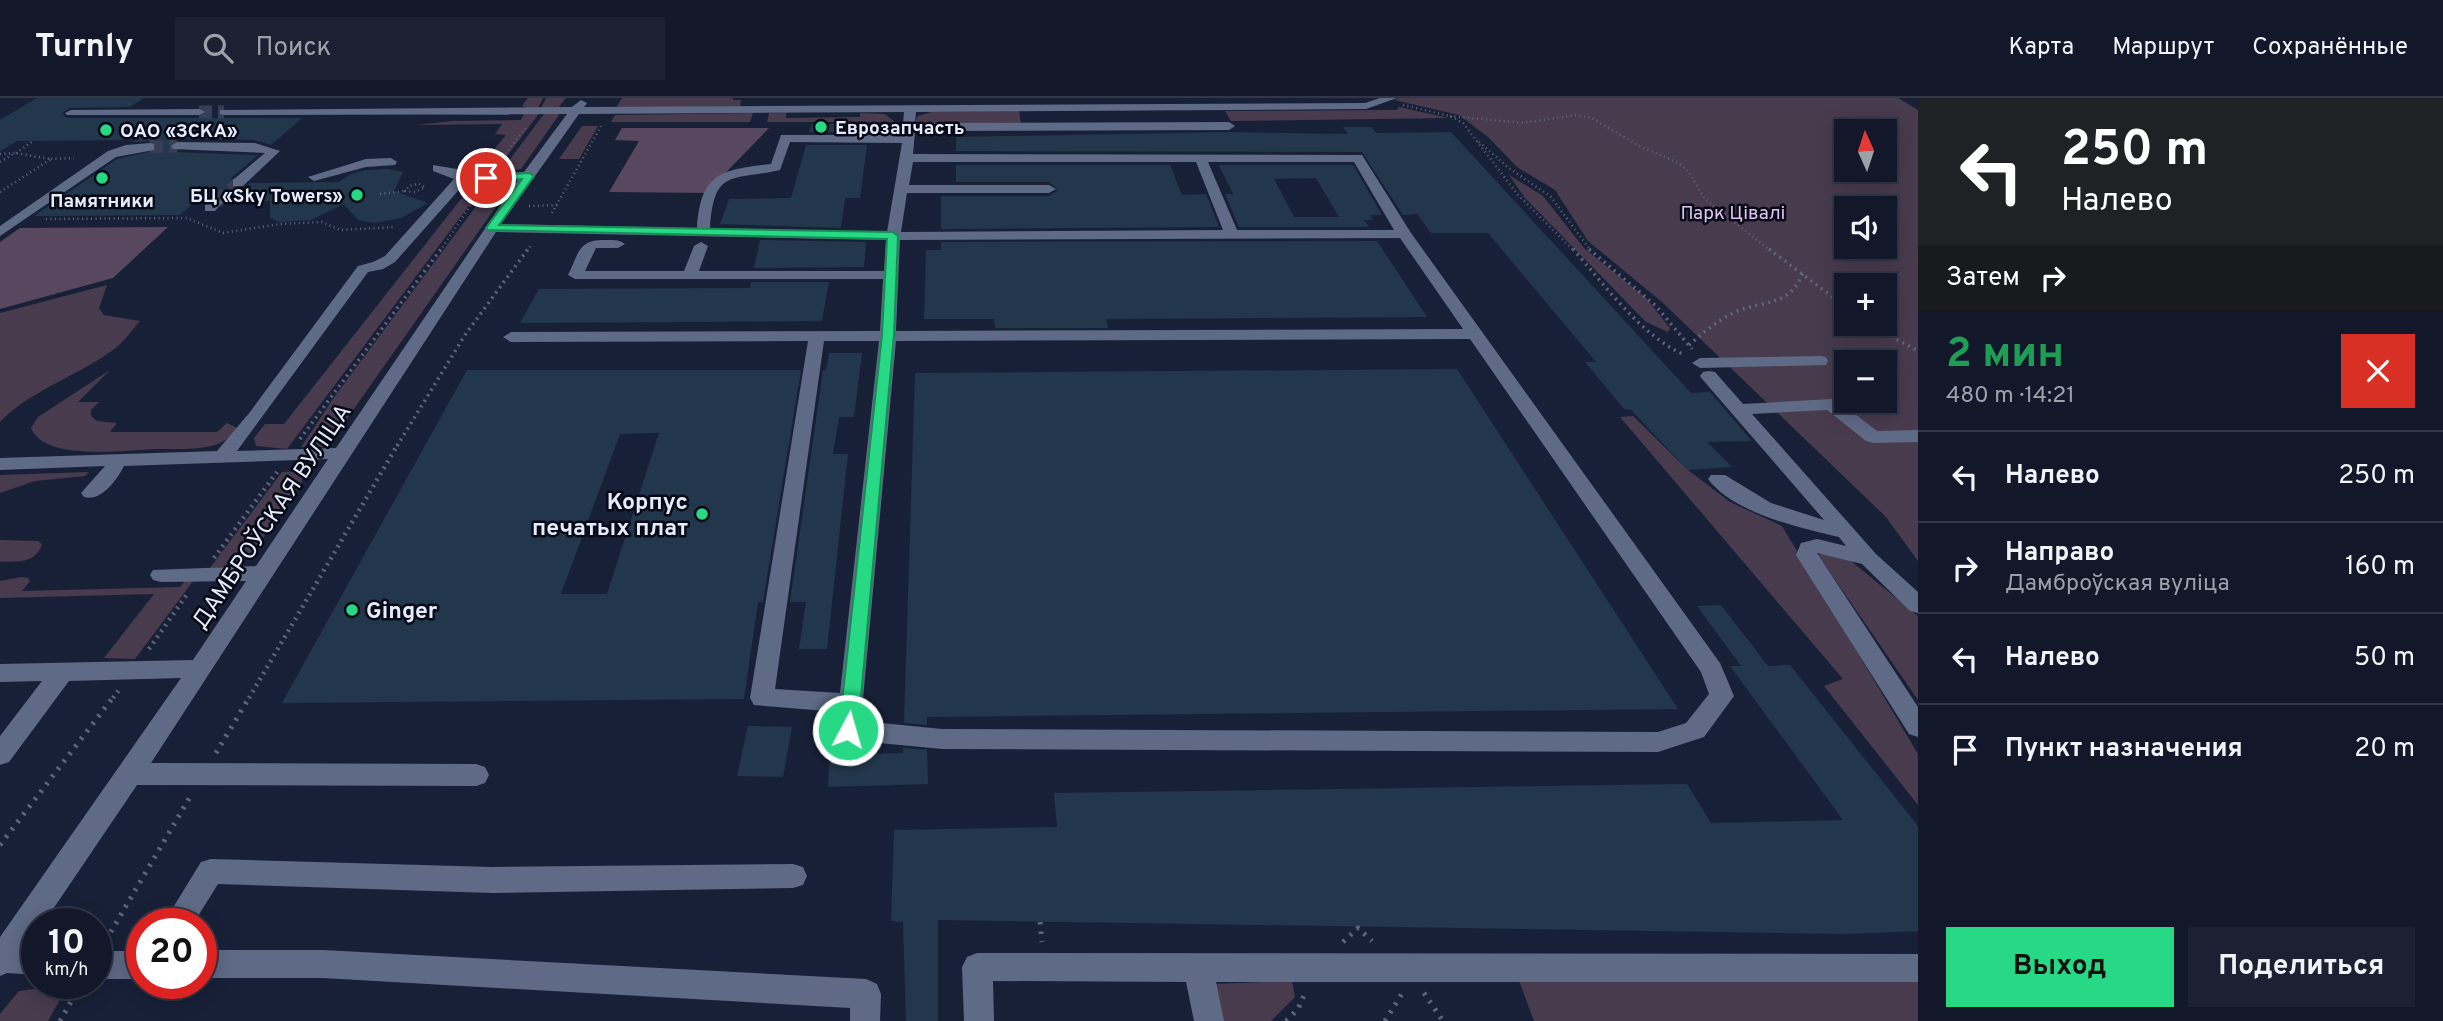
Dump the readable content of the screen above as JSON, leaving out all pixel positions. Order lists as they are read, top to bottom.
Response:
{
  "streets": {
    "street": ["ДАМБРОЎСКАЯ ВУЛІЦА"]
  },
  "parks": ["Парк Цівалі"],
  "places": [
    "Еврозапчасть",
    "ОАО «ЗСКА»",
    "Памятники",
    "БЦ «Sky Towers»",
    "Корпус печатых плат",
    "Ginger"
  ],
  "north": "top",
  "page": {
    "header": "Turnly",
    "search": "Поиск",
    "nav": ["Карта", "Маршрут", "Сохранённые"],
    "turn": ["250 m", "Налево"],
    "map_buttons": ["+", "−"],
    "then": "Затем",
    "heading": ["2 мин", "480 m · 14:21"],
    "list": [
      {
        "name": "Налево",
        "value": "250 m"
      },
      {
        "name": "Направо",
        "note": "Дамброўская вуліца",
        "value": "160 m"
      },
      {
        "name": "Налево",
        "value": "50 m"
      },
      {
        "name": "Пункт назначения",
        "value": "20 m"
      }
    ],
    "speed": "10 km/h",
    "limit": "20",
    "buttons": ["Выход", "Поделиться"]
  }
}
